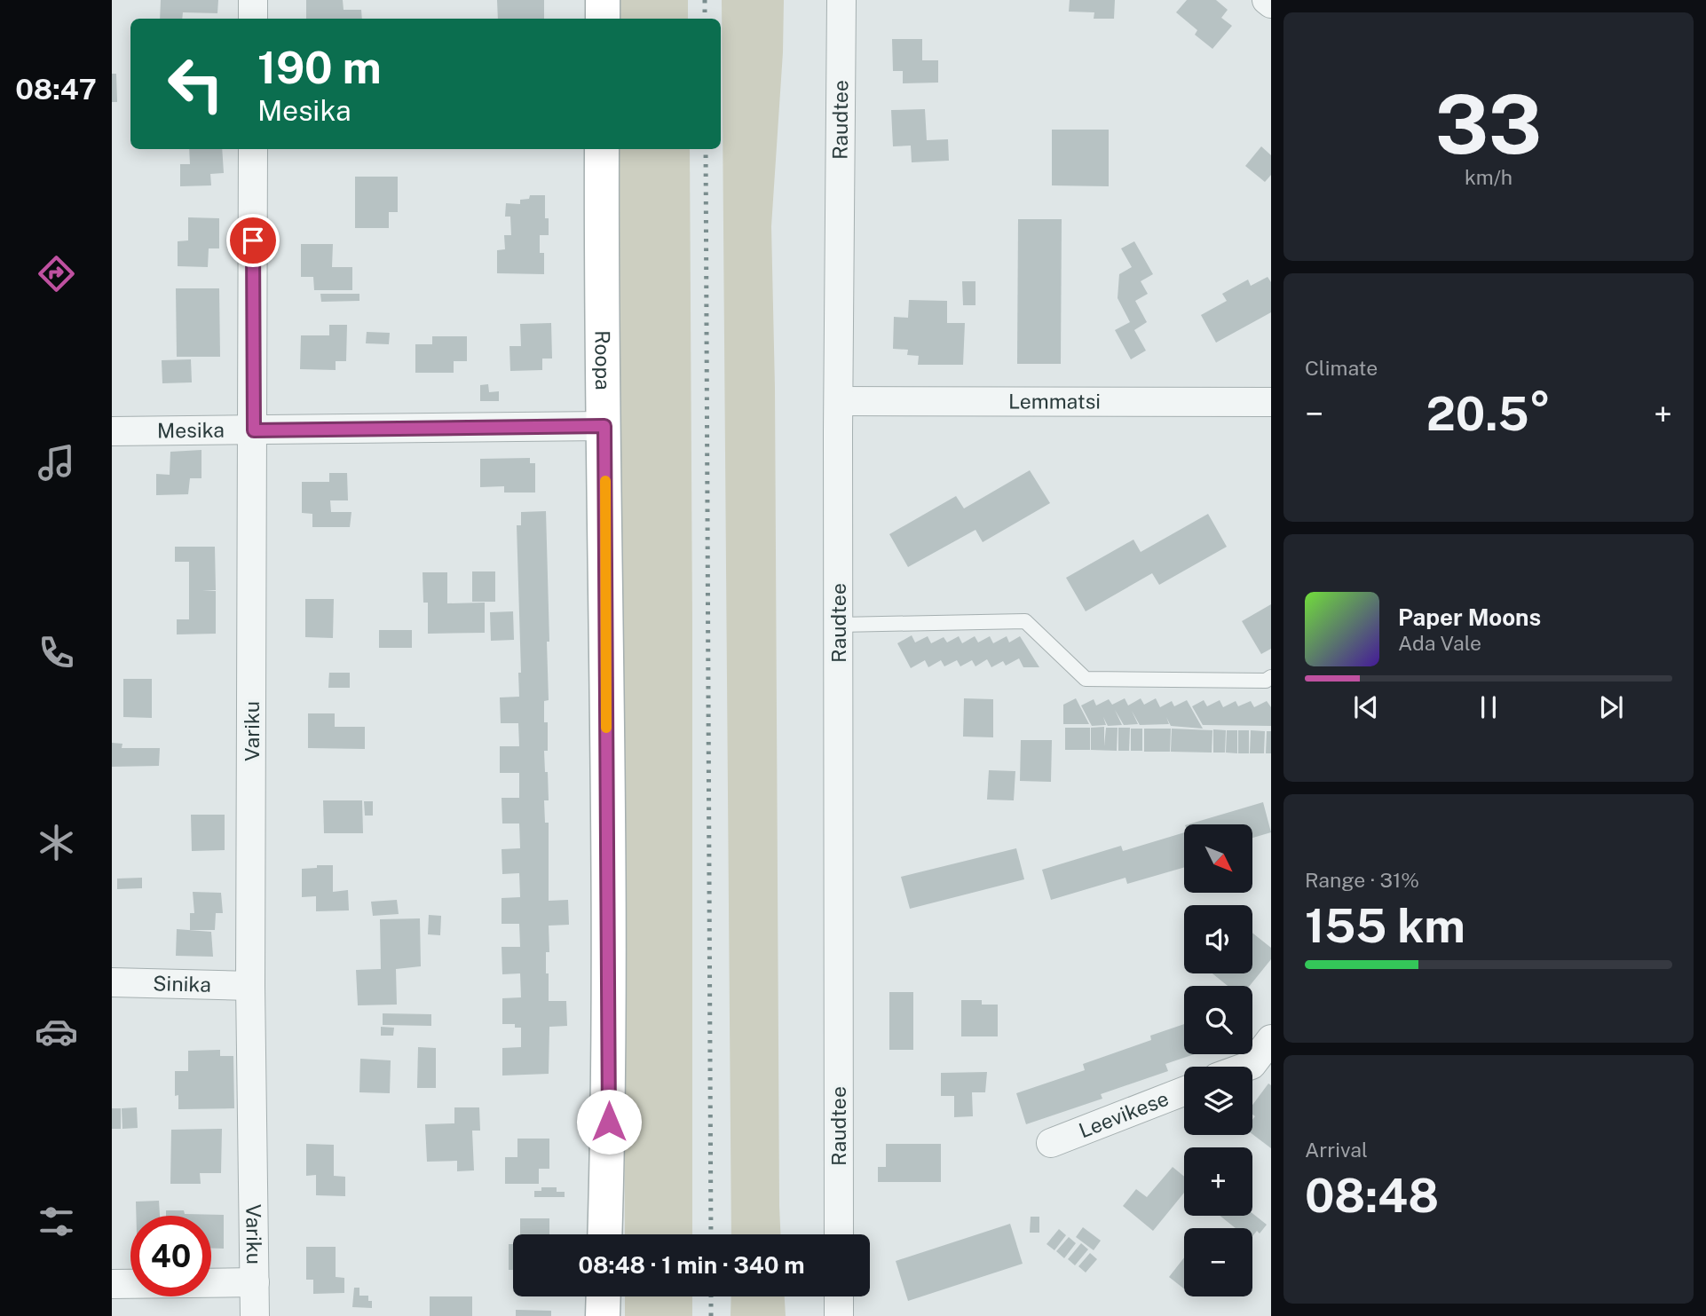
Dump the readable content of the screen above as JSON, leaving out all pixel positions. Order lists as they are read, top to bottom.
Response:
{
  "streets": {
    "street": [
      "Raudtee",
      "Roopa",
      "Lemmatsi",
      "Mesika",
      "Variku",
      "Sinika",
      "Leevikese"
    ]
  },
  "crossings": [
    ["Raudtee", "Lemmatsi"],
    ["Roopa", "Mesika"],
    ["Mesika", "Variku"],
    ["Variku", "Sinika"]
  ],
  "north": "bottom right",
  "page": {
    "tabs": "08:47",
    "tile": [
      ["33", "km/h"],
      "Climate",
      ["Range · 31%", "155 km"],
      ["Arrival", "08:48"]
    ],
    "turn": ["190 m", "Mesika"],
    "heat": ["−", "20.5°", "+"],
    "song": ["Paper Moons", "Ada Vale"],
    "map_buttons": ["+", "−"],
    "limit": "40",
    "trip": "08:48 · 1 min · 340 m"
  }
}
